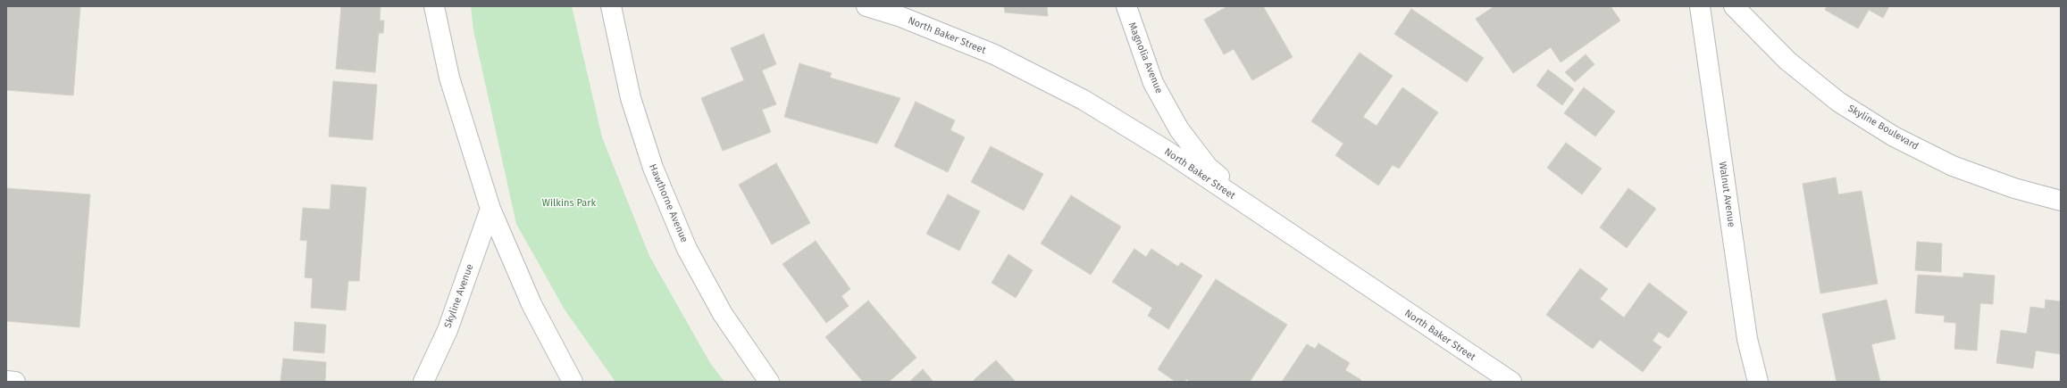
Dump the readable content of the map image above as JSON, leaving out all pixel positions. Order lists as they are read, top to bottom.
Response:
{
  "streets": {
    "street": [
      "North Baker Street",
      "Magnolia Avenue",
      "Skyline Boulevard",
      "Walnut Avenue",
      "Hawthorne Avenue",
      "Skyline Avenue"
    ]
  },
  "crossings": [
    ["North Baker Street", "Magnolia Avenue"]
  ],
  "parks": ["Wilkins Park"]
}
